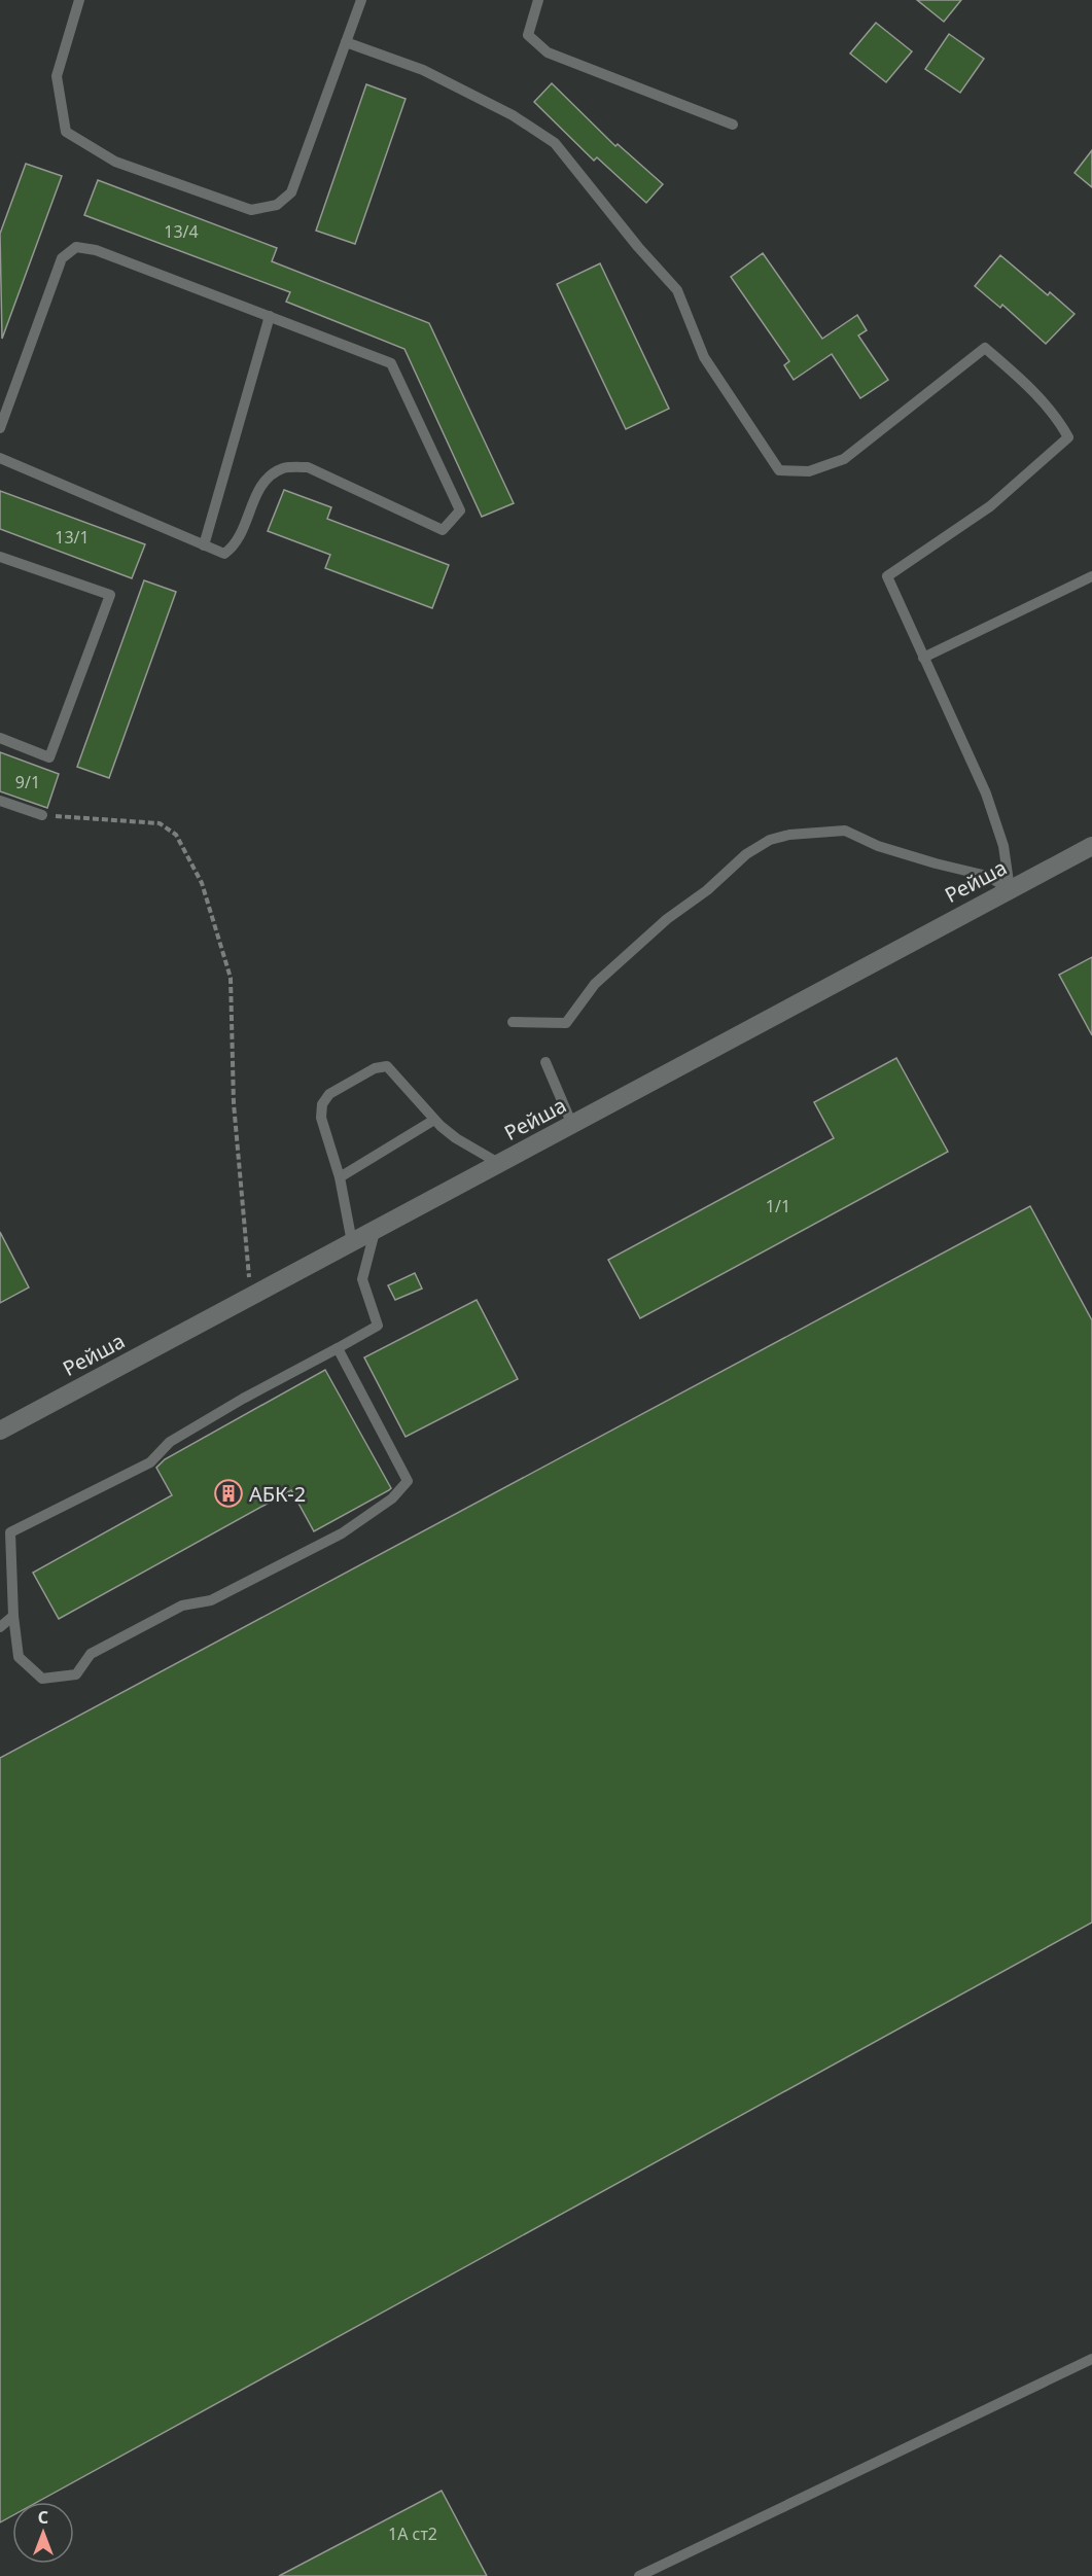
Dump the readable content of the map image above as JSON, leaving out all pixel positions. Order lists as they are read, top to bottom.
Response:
{
  "streets": {
    "street": ["Рейша"]
  },
  "places": {
    "building": ["АБК-2"]
  },
  "house_numbers": [
    "13/4",
    "13/1",
    "9/1",
    "1/1",
    "1А ст2"
  ],
  "north": "top"
}
